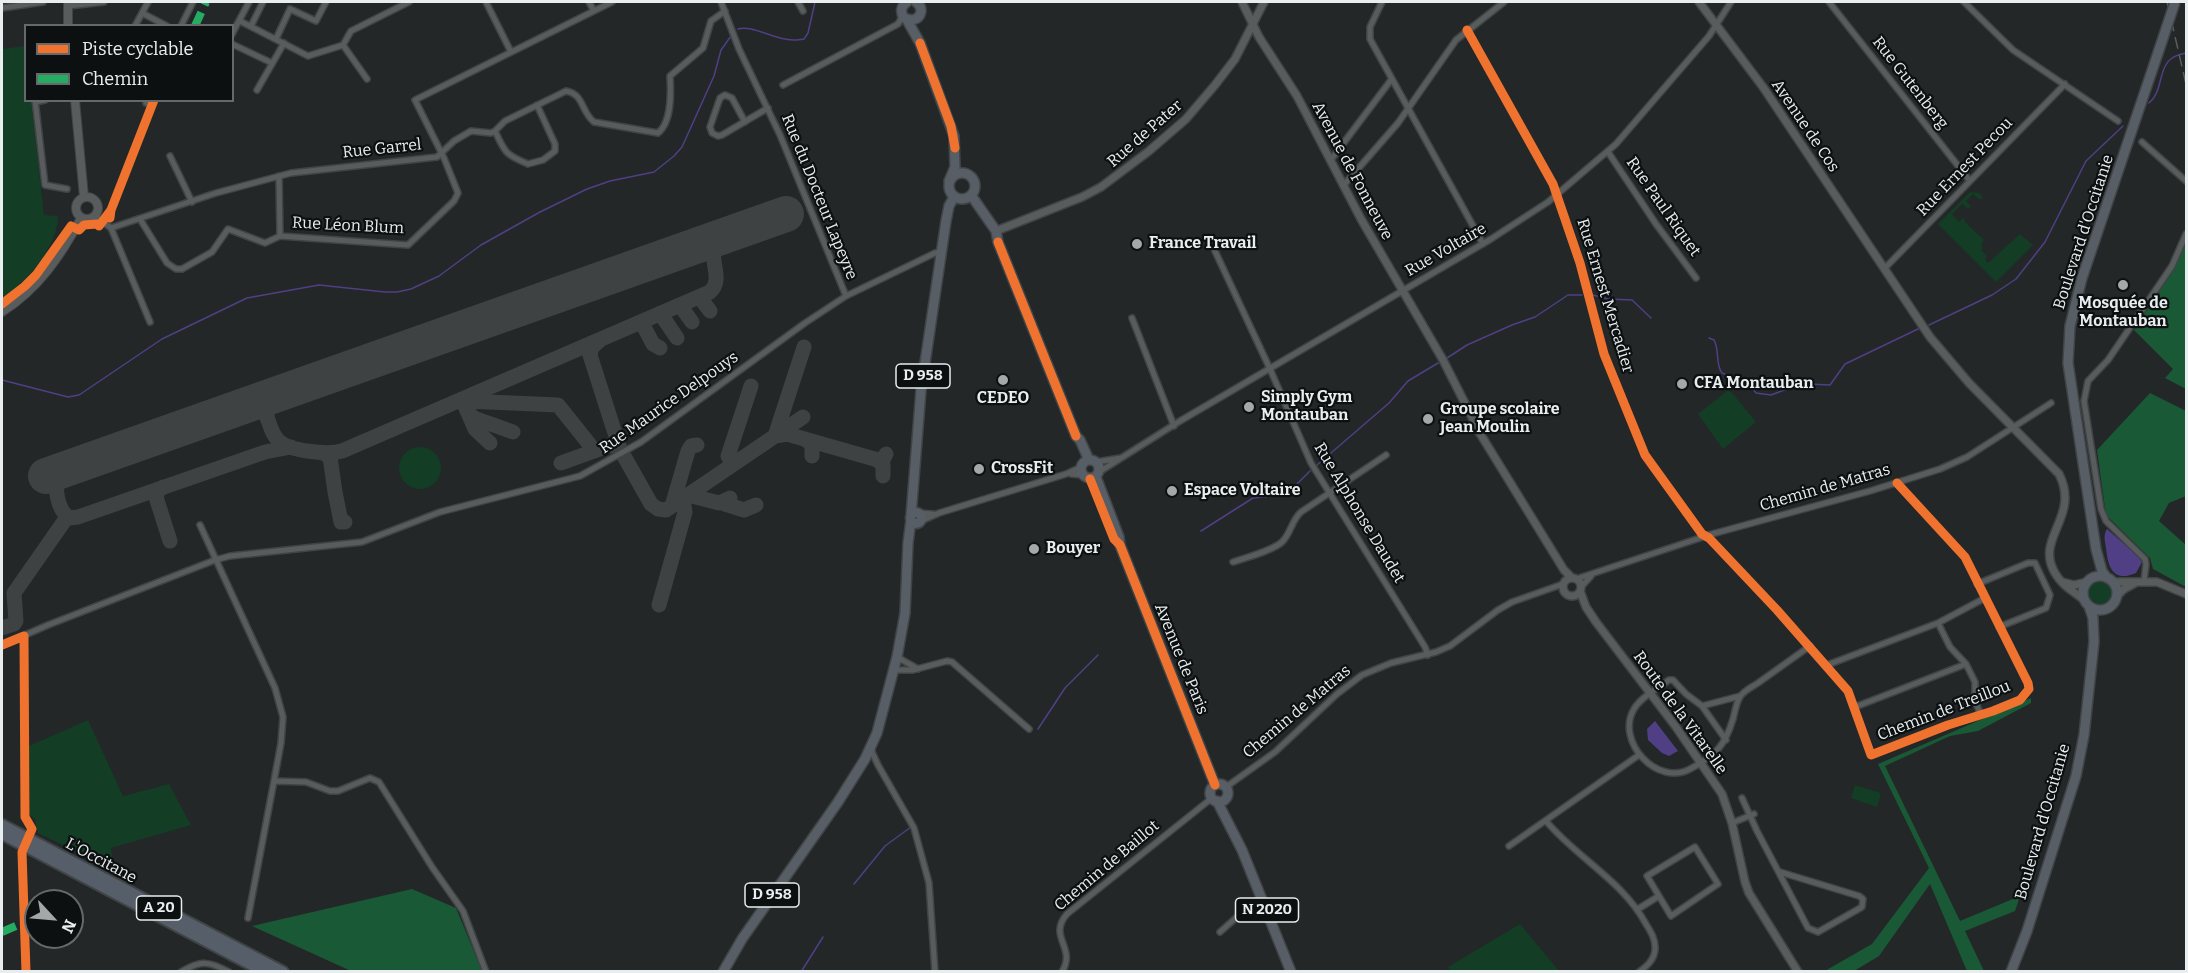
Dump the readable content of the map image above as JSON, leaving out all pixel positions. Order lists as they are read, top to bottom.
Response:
{
  "streets": {
    "highway": ["L'Occitane", "A 20"],
    "main road": [
      "Boulevard d'Occitanie",
      "D 958",
      "Avenue de Paris",
      "N 2020"
    ],
    "street": [
      "Rue Gutenberg",
      "Avenue de Cos",
      "Rue de Pater",
      "Rue Garrel",
      "Rue Ernest Pecou",
      "Avenue de Fonneuve",
      "Rue du Docteur Lapeyre",
      "Rue Paul Riquet",
      "Rue Léon Blum",
      "Rue Voltaire",
      "Rue Ernest Mercadier",
      "Rue Maurice Delpouys",
      "Chemin de Matras",
      "Rue Alphonse Daudet",
      "Chemin de Treillou",
      "Route de la Vitarelle",
      "Chemin de Baillot"
    ]
  },
  "crossings": [
    ["Rue Gutenberg", "Rue Ernest Pecou"],
    ["Avenue de Cos", "Rue Ernest Pecou"],
    ["Avenue de Cos", "Rue Voltaire"],
    ["Avenue de Cos", "Chemin de Matras"],
    ["Rue de Pater", "Avenue de Fonneuve"],
    ["Rue de Pater", "Avenue de Paris"],
    ["Rue Garrel", "Rue Léon Blum"],
    ["Avenue de Fonneuve", "Rue Voltaire"],
    ["Avenue de Fonneuve", "Chemin de Matras"],
    ["Avenue de Fonneuve", "Route de la Vitarelle"],
    ["Rue du Docteur Lapeyre", "Rue Maurice Delpouys"],
    ["Rue Paul Riquet", "Rue Voltaire"],
    ["Rue Voltaire", "Rue Ernest Mercadier"],
    ["Rue Voltaire", "D 958"],
    ["Rue Voltaire", "Rue Alphonse Daudet"],
    ["Rue Voltaire", "Avenue de Paris"],
    ["Rue Ernest Mercadier", "Chemin de Matras"],
    ["Rue Ernest Mercadier", "Chemin de Treillou"],
    ["D 958", "Rue Maurice Delpouys"],
    ["D 958", "Avenue de Paris"],
    ["Chemin de Matras", "Rue Alphonse Daudet"],
    ["Chemin de Matras", "Avenue de Paris"],
    ["Chemin de Matras", "Chemin de Treillou"],
    ["Chemin de Matras", "Route de la Vitarelle"],
    ["Chemin de Matras", "Chemin de Baillot"],
    ["Chemin de Matras", "N 2020"],
    ["Avenue de Paris", "Chemin de Baillot"],
    ["Avenue de Paris", "N 2020"],
    ["Chemin de Baillot", "N 2020"]
  ],
  "places": [
    "France Travail",
    "Mosquée de Montauban",
    "CEDEO",
    "CFA Montauban",
    "Simply Gym Montauban",
    "Groupe scolaire Jean Moulin",
    "CrossFit",
    "Espace Voltaire",
    "Bouyer"
  ],
  "legend": ["Piste cyclable", "Chemin"],
  "north": "bottom right"
}
